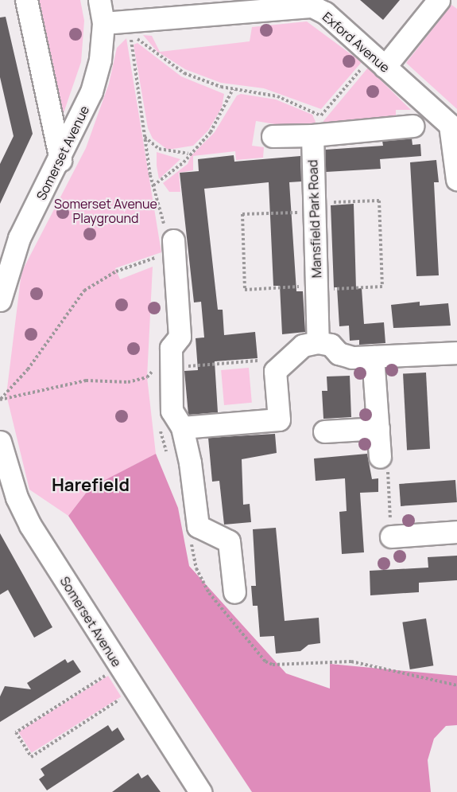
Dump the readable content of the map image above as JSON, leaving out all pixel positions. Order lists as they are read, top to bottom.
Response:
{
  "streets": {
    "street": ["Exford Avenue", "Somerset Avenue", "Mansfield Park Road"]
  },
  "crossings": [
    ["Exford Avenue", "Somerset Avenue"]
  ],
  "districts": ["Harefield"],
  "parks": ["Somerset Avenue Playground"]
}
